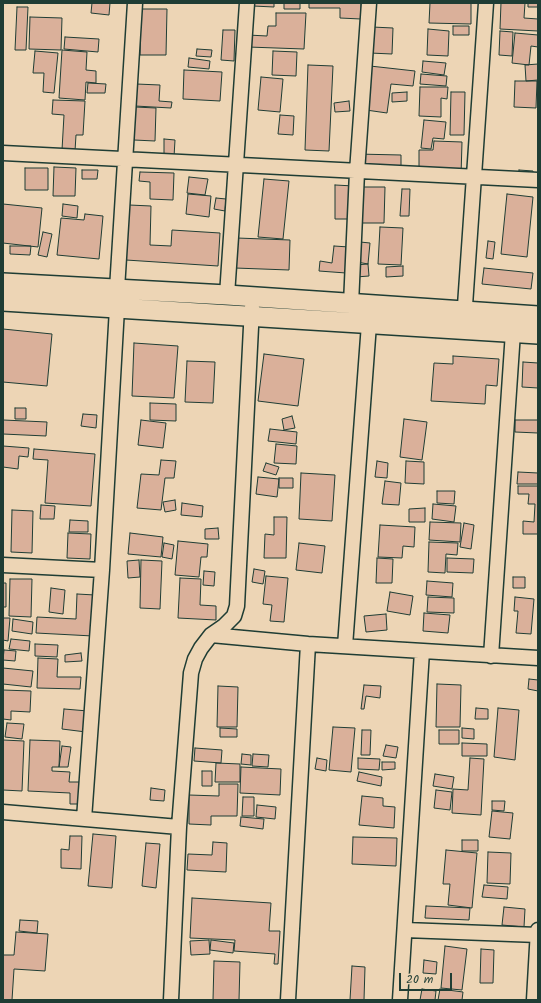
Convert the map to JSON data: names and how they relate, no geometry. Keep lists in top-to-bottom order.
{
  "scale_bar": "20 m"
}
